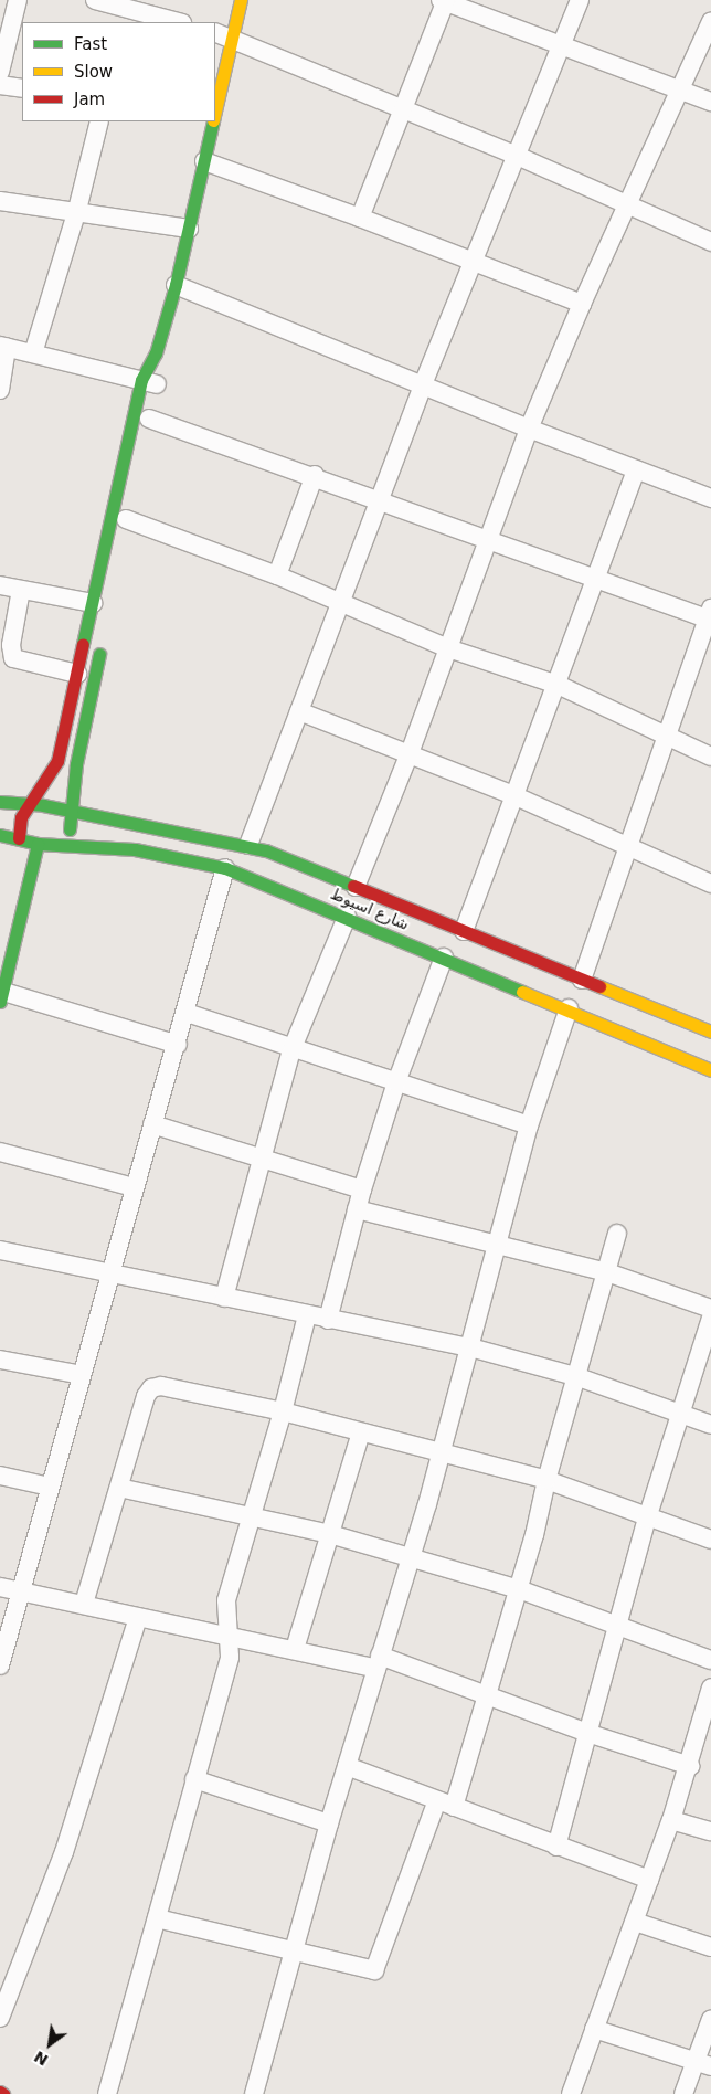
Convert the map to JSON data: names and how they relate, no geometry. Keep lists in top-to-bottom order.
{
  "streets": {
    "street": ["شارع اسيوط"]
  },
  "legend": ["Fast", "Slow", "Jam"],
  "north": "bottom left"
}
